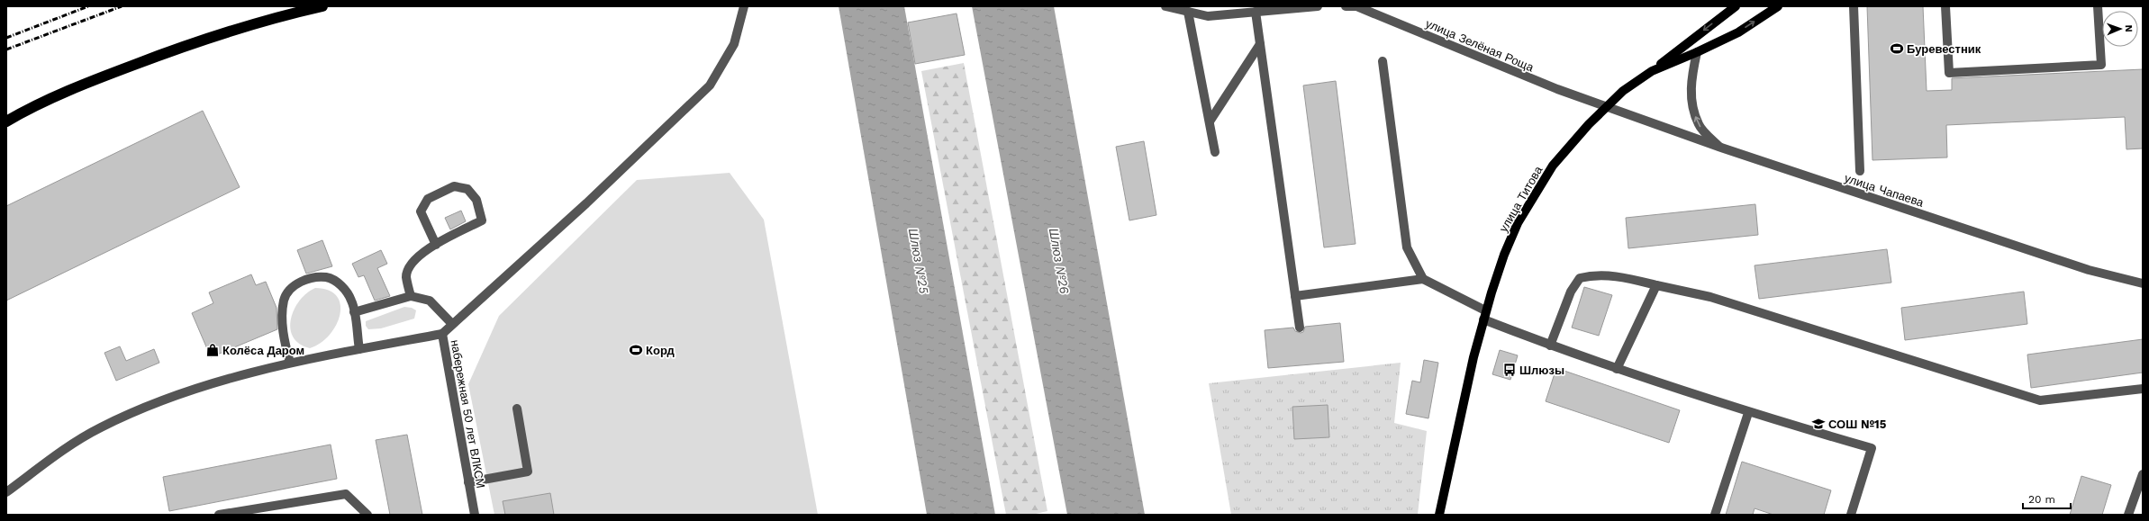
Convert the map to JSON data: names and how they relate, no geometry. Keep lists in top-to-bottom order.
{
  "streets": {
    "main road": ["улица Титова"],
    "street": ["улица Зелёная Роща", "улица Чапаева", "набережная 50 лет ВЛКСМ"]
  },
  "crossings": [
    ["улица Зелёная Роща", "улица Чапаева"],
    ["улица Зелёная Роща", "улица Титова"],
    ["улица Чапаева", "улица Титова"]
  ],
  "water": ["Шлюз №25", "Шлюз №26"],
  "places": {
    "sports": ["Буревестник", "Корд"],
    "shop": ["Колёса Даром"],
    "bus stop": ["Шлюзы"],
    "school or university": ["СОШ №15"]
  },
  "scale_bar": "20 m",
  "north": "right"
}
